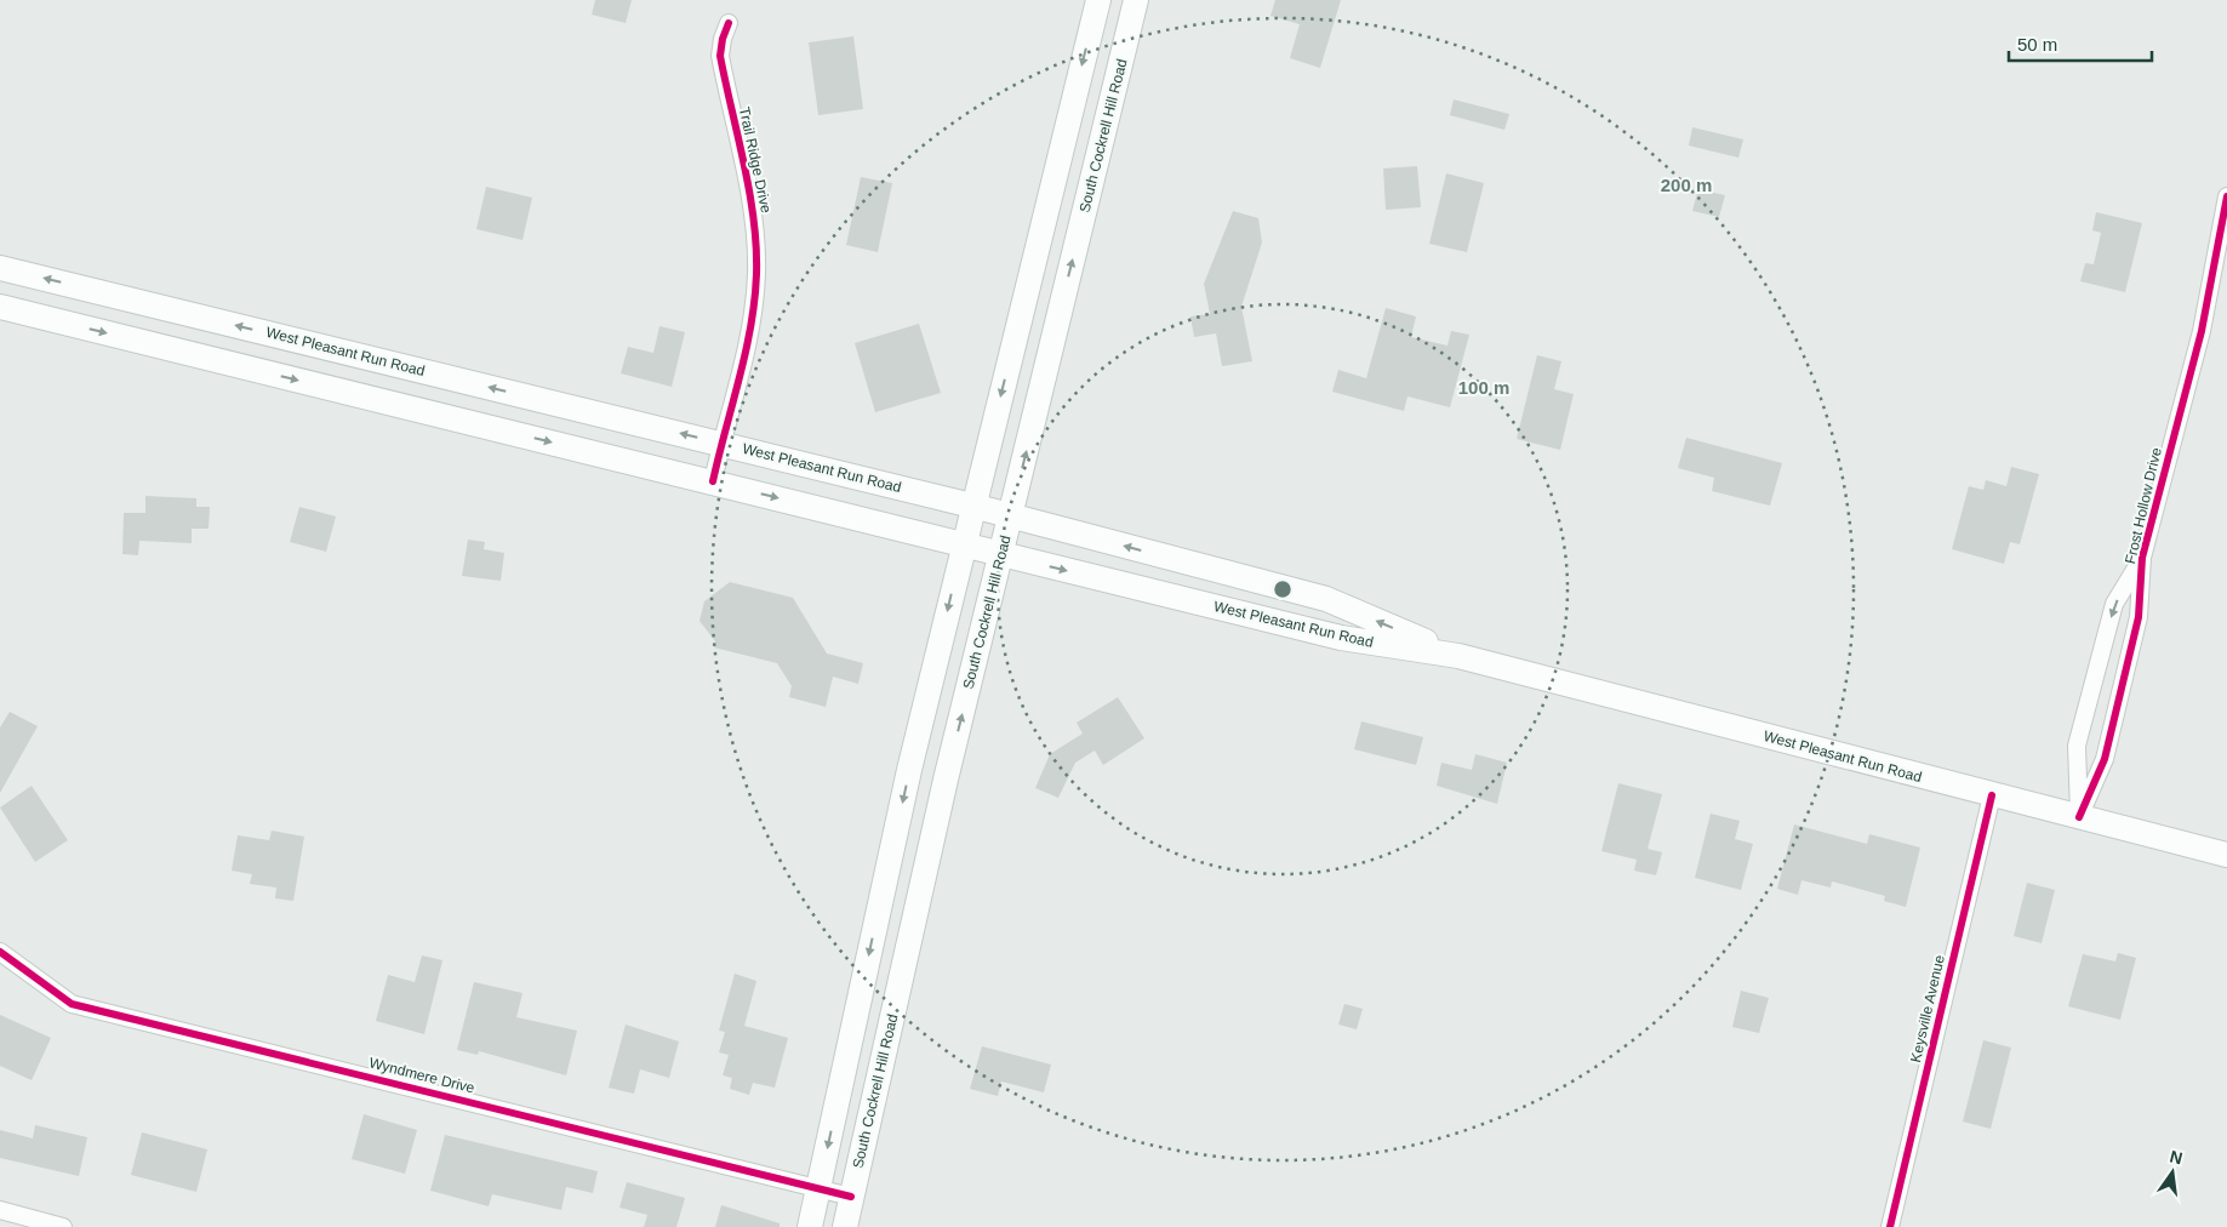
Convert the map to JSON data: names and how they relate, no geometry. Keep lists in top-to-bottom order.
{
  "streets": {
    "main road": ["South Cockrell Hill Road", "West Pleasant Run Road"],
    "street": [
      "Trail Ridge Drive",
      "Frost Hollow Drive",
      "Keysville Avenue",
      "Wyndmere Drive"
    ]
  },
  "crossings": [
    ["South Cockrell Hill Road", "West Pleasant Run Road"],
    ["South Cockrell Hill Road", "Wyndmere Drive"],
    ["Trail Ridge Drive", "West Pleasant Run Road"],
    ["West Pleasant Run Road", "Frost Hollow Drive"],
    ["West Pleasant Run Road", "Keysville Avenue"]
  ],
  "scale_bar": "50 m",
  "north": "top",
  "rings": ["200 m", "100 m"]
}
